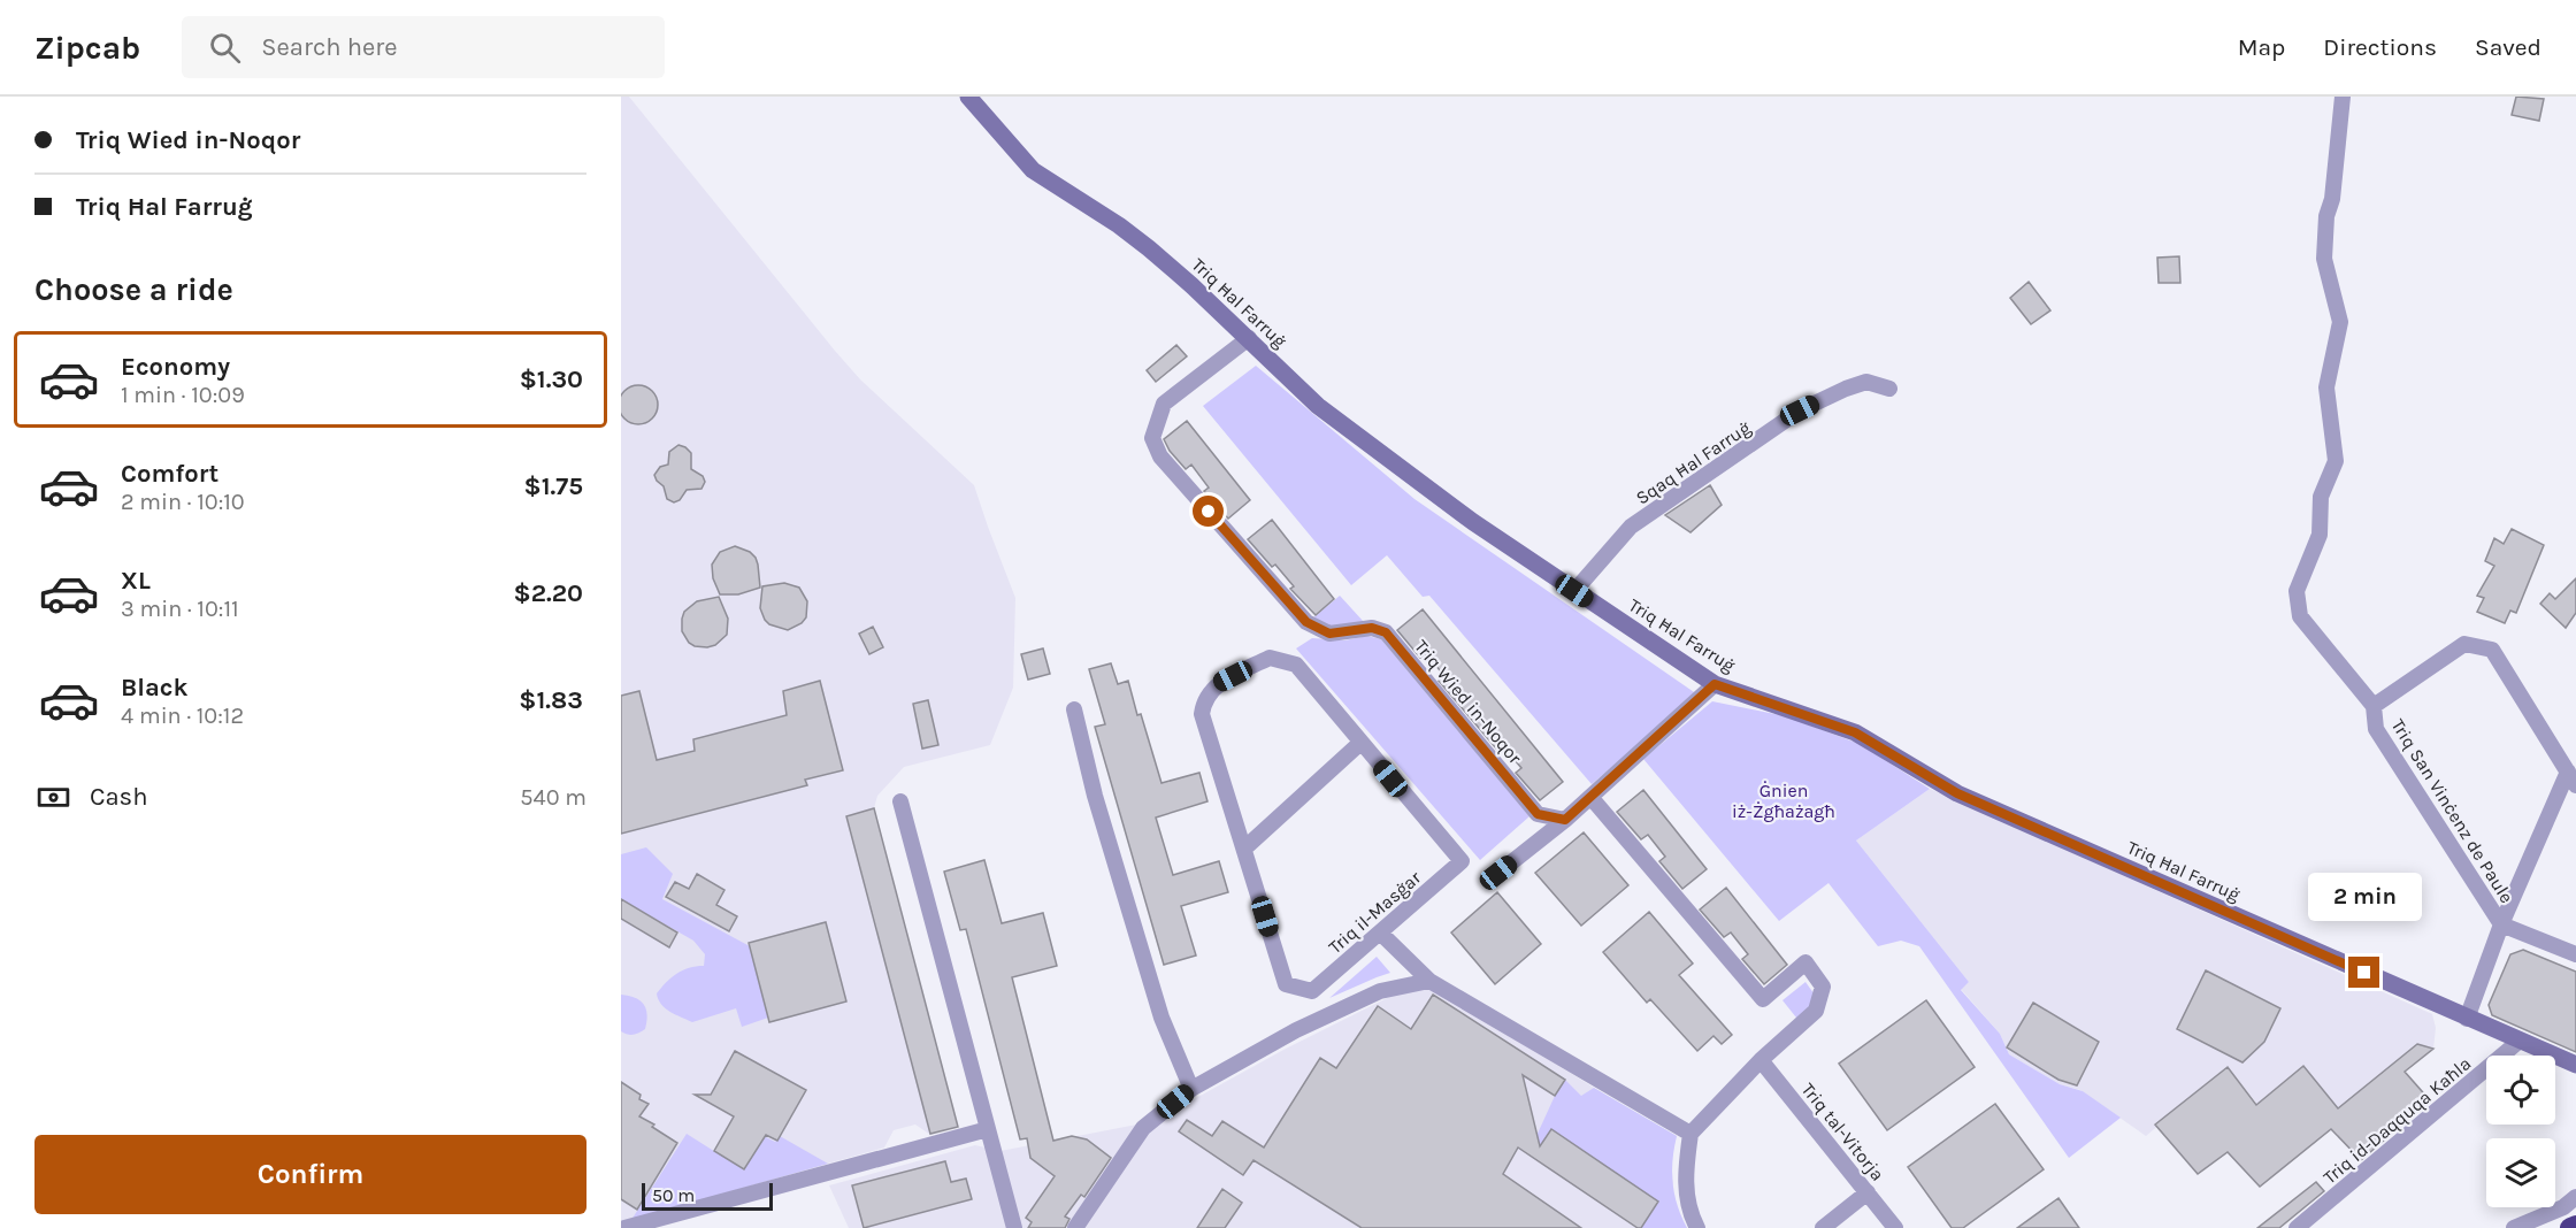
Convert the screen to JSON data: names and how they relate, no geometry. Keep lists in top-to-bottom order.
{
  "streets": {
    "main road": ["Triq Ħal Farruġ"],
    "street": [
      "Sqaq Ħal Farruġ",
      "Triq Wied in-Noqor",
      "Triq San Vinċenz de Paule",
      "Triq il-Masġar",
      "Triq id-Daqquqa Kaħla",
      "Triq tal-Vitorja"
    ]
  },
  "crossings": [
    ["Triq Ħal Farruġ", "Sqaq Ħal Farruġ"],
    ["Triq Ħal Farruġ", "Triq Wied in-Noqor"],
    ["Triq Ħal Farruġ", "Triq id-Daqquqa Kaħla"]
  ],
  "parks": ["Ġnien iż-Żgħażagħ"],
  "scale_bar": "50 m",
  "page": {
    "header": "Zipcab",
    "search": "Search here",
    "nav": ["Map", "Directions", "Saved"],
    "banner": ["Triq Wied in-Noqor", "Triq Ħal Farruġ"],
    "heading": "Choose a ride",
    "list": [
      {
        "name": "Economy",
        "note": "1 min · 10:09",
        "value": "$1.30"
      },
      {
        "name": "Comfort",
        "note": "2 min · 10:10",
        "value": "$1.75"
      },
      {
        "name": "XL",
        "note": "3 min · 10:11",
        "value": "$2.20"
      },
      {
        "name": "Black",
        "note": "4 min · 10:12",
        "value": "$1.83"
      }
    ],
    "pay": ["Cash", "540 m"],
    "bubble": "2 min",
    "buttons": "Confirm",
    "scale": "50 m"
  }
}
